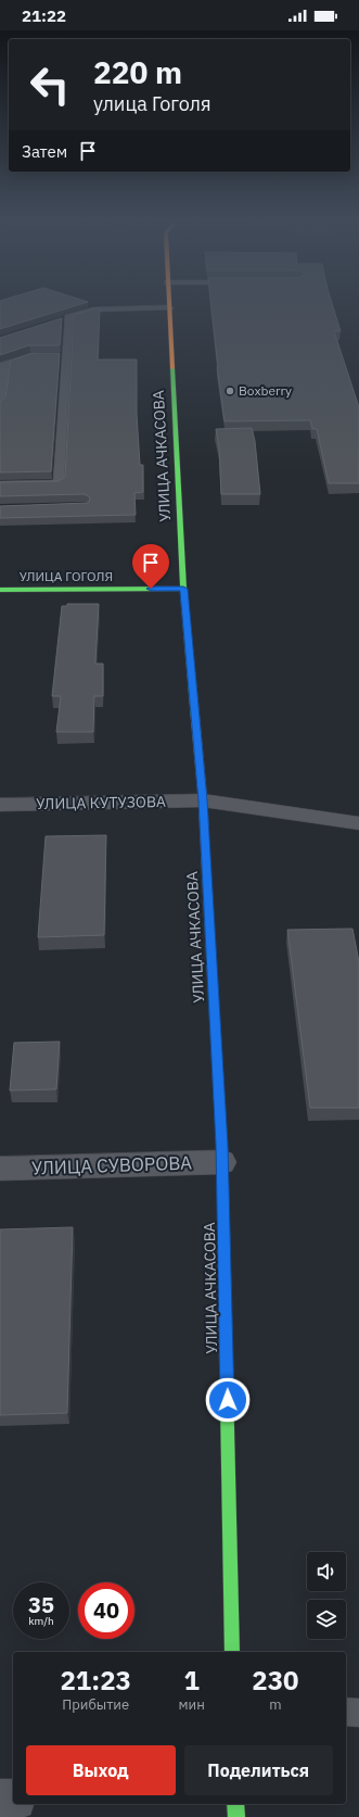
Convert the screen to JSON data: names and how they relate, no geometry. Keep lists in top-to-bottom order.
{
  "streets": {
    "main road": ["УЛИЦА АЧКАСОВА", "УЛИЦА ГОГОЛЯ"],
    "street": ["УЛИЦА КУТУЗОВА", "УЛИЦА СУВОРОВА"]
  },
  "crossings": [
    ["УЛИЦА АЧКАСОВА", "УЛИЦА ГОГОЛЯ"],
    ["УЛИЦА АЧКАСОВА", "УЛИЦА КУТУЗОВА"],
    ["УЛИЦА АЧКАСОВА", "УЛИЦА СУВОРОВА"]
  ],
  "places": ["Boxberry"],
  "page": {
    "status": "21:22",
    "turn": ["220 m", "улица Гоголя"],
    "then": "Затем",
    "speed": "35 km/h",
    "limit": "40",
    "eta": [
      "21:23",
      "Прибытие",
      "1",
      "мин",
      "230",
      "m"
    ],
    "buttons": ["Выход", "Поделиться"]
  }
}
